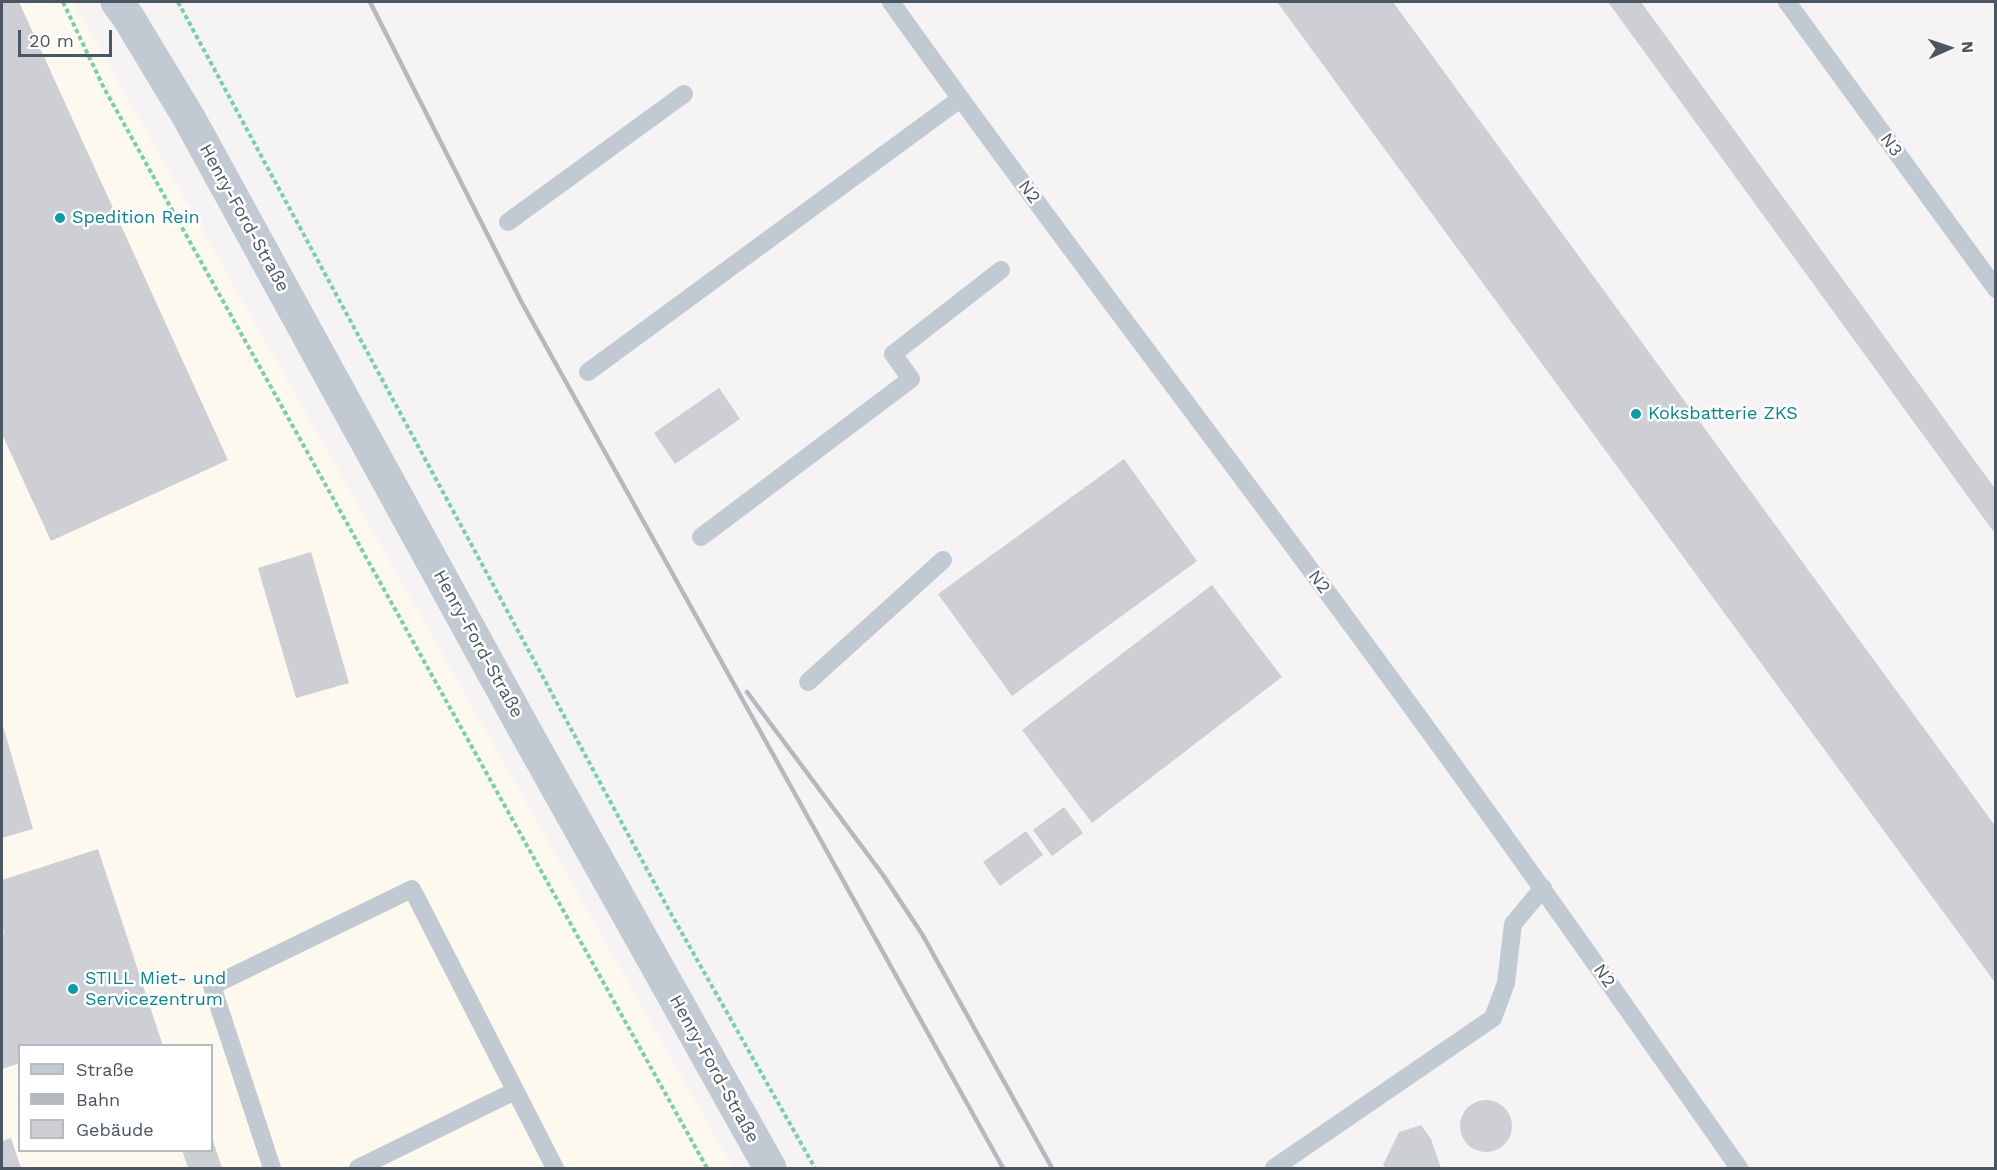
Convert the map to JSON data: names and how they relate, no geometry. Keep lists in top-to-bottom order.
{
  "streets": {
    "street": ["Henry-Ford-Straße"],
    "lane": ["N3", "N2"]
  },
  "places": ["Spedition Rein", "Koksbatterie ZKS", "STILL Miet- und Servicezentrum"],
  "legend": ["Straße", "Bahn", "Gebäude"],
  "scale_bar": "20 m",
  "north": "right"
}
